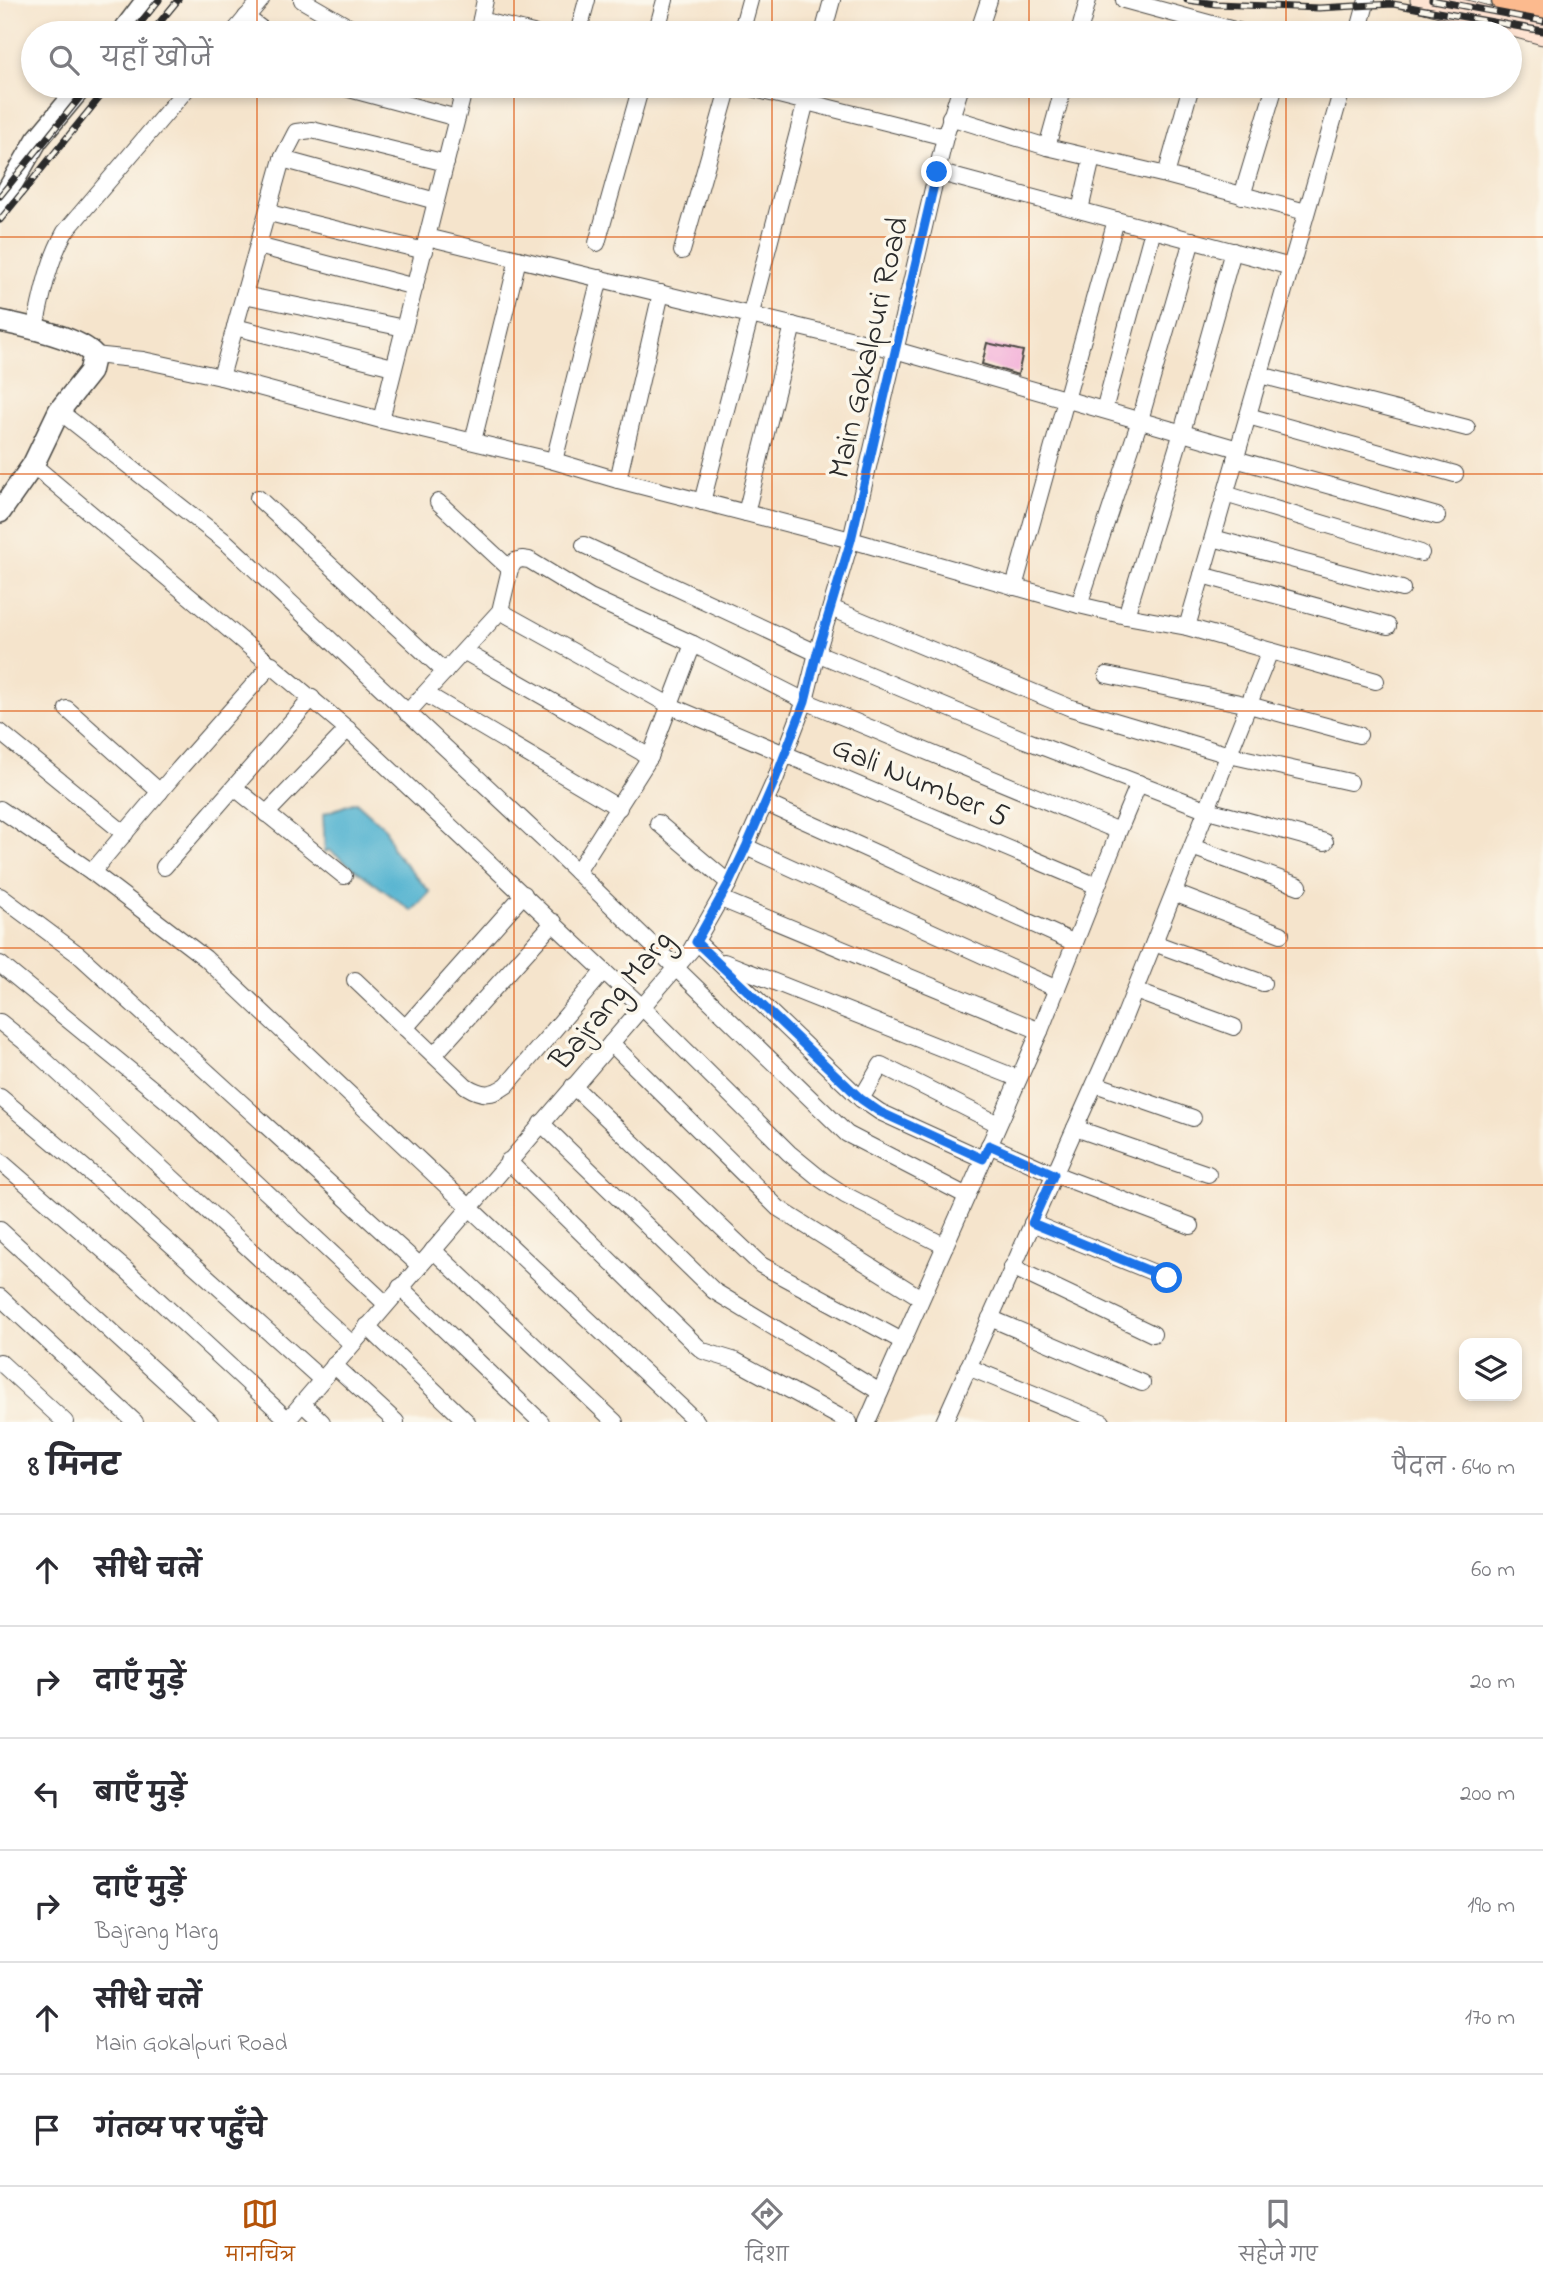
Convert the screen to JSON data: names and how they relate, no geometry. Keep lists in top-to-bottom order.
{
  "streets": {
    "street": ["Main Gokalpuri Road", "Gali Number 5", "Bajrang Marg"]
  },
  "crossings": [
    ["Main Gokalpuri Road", "Bajrang Marg"],
    ["Gali Number 5", "Bajrang Marg"]
  ],
  "page": {
    "search": "यहाँ खोजें",
    "heading": ["8 मिनट", "पैदल · 640 m"],
    "list": [
      ["सीधे चलें", "60 m"],
      ["दाएँ मुड़ें", "20 m"],
      ["बाएँ मुड़ें", "200 m"],
      ["दाएँ मुड़ें", "Bajrang Marg", "190 m"],
      ["सीधे चलें", "Main Gokalpuri Road", "170 m"],
      "गंतव्य पर पहुँचे"
    ],
    "nav": ["मानचित्र", "दिशा", "सहेजे गए"]
  }
}
